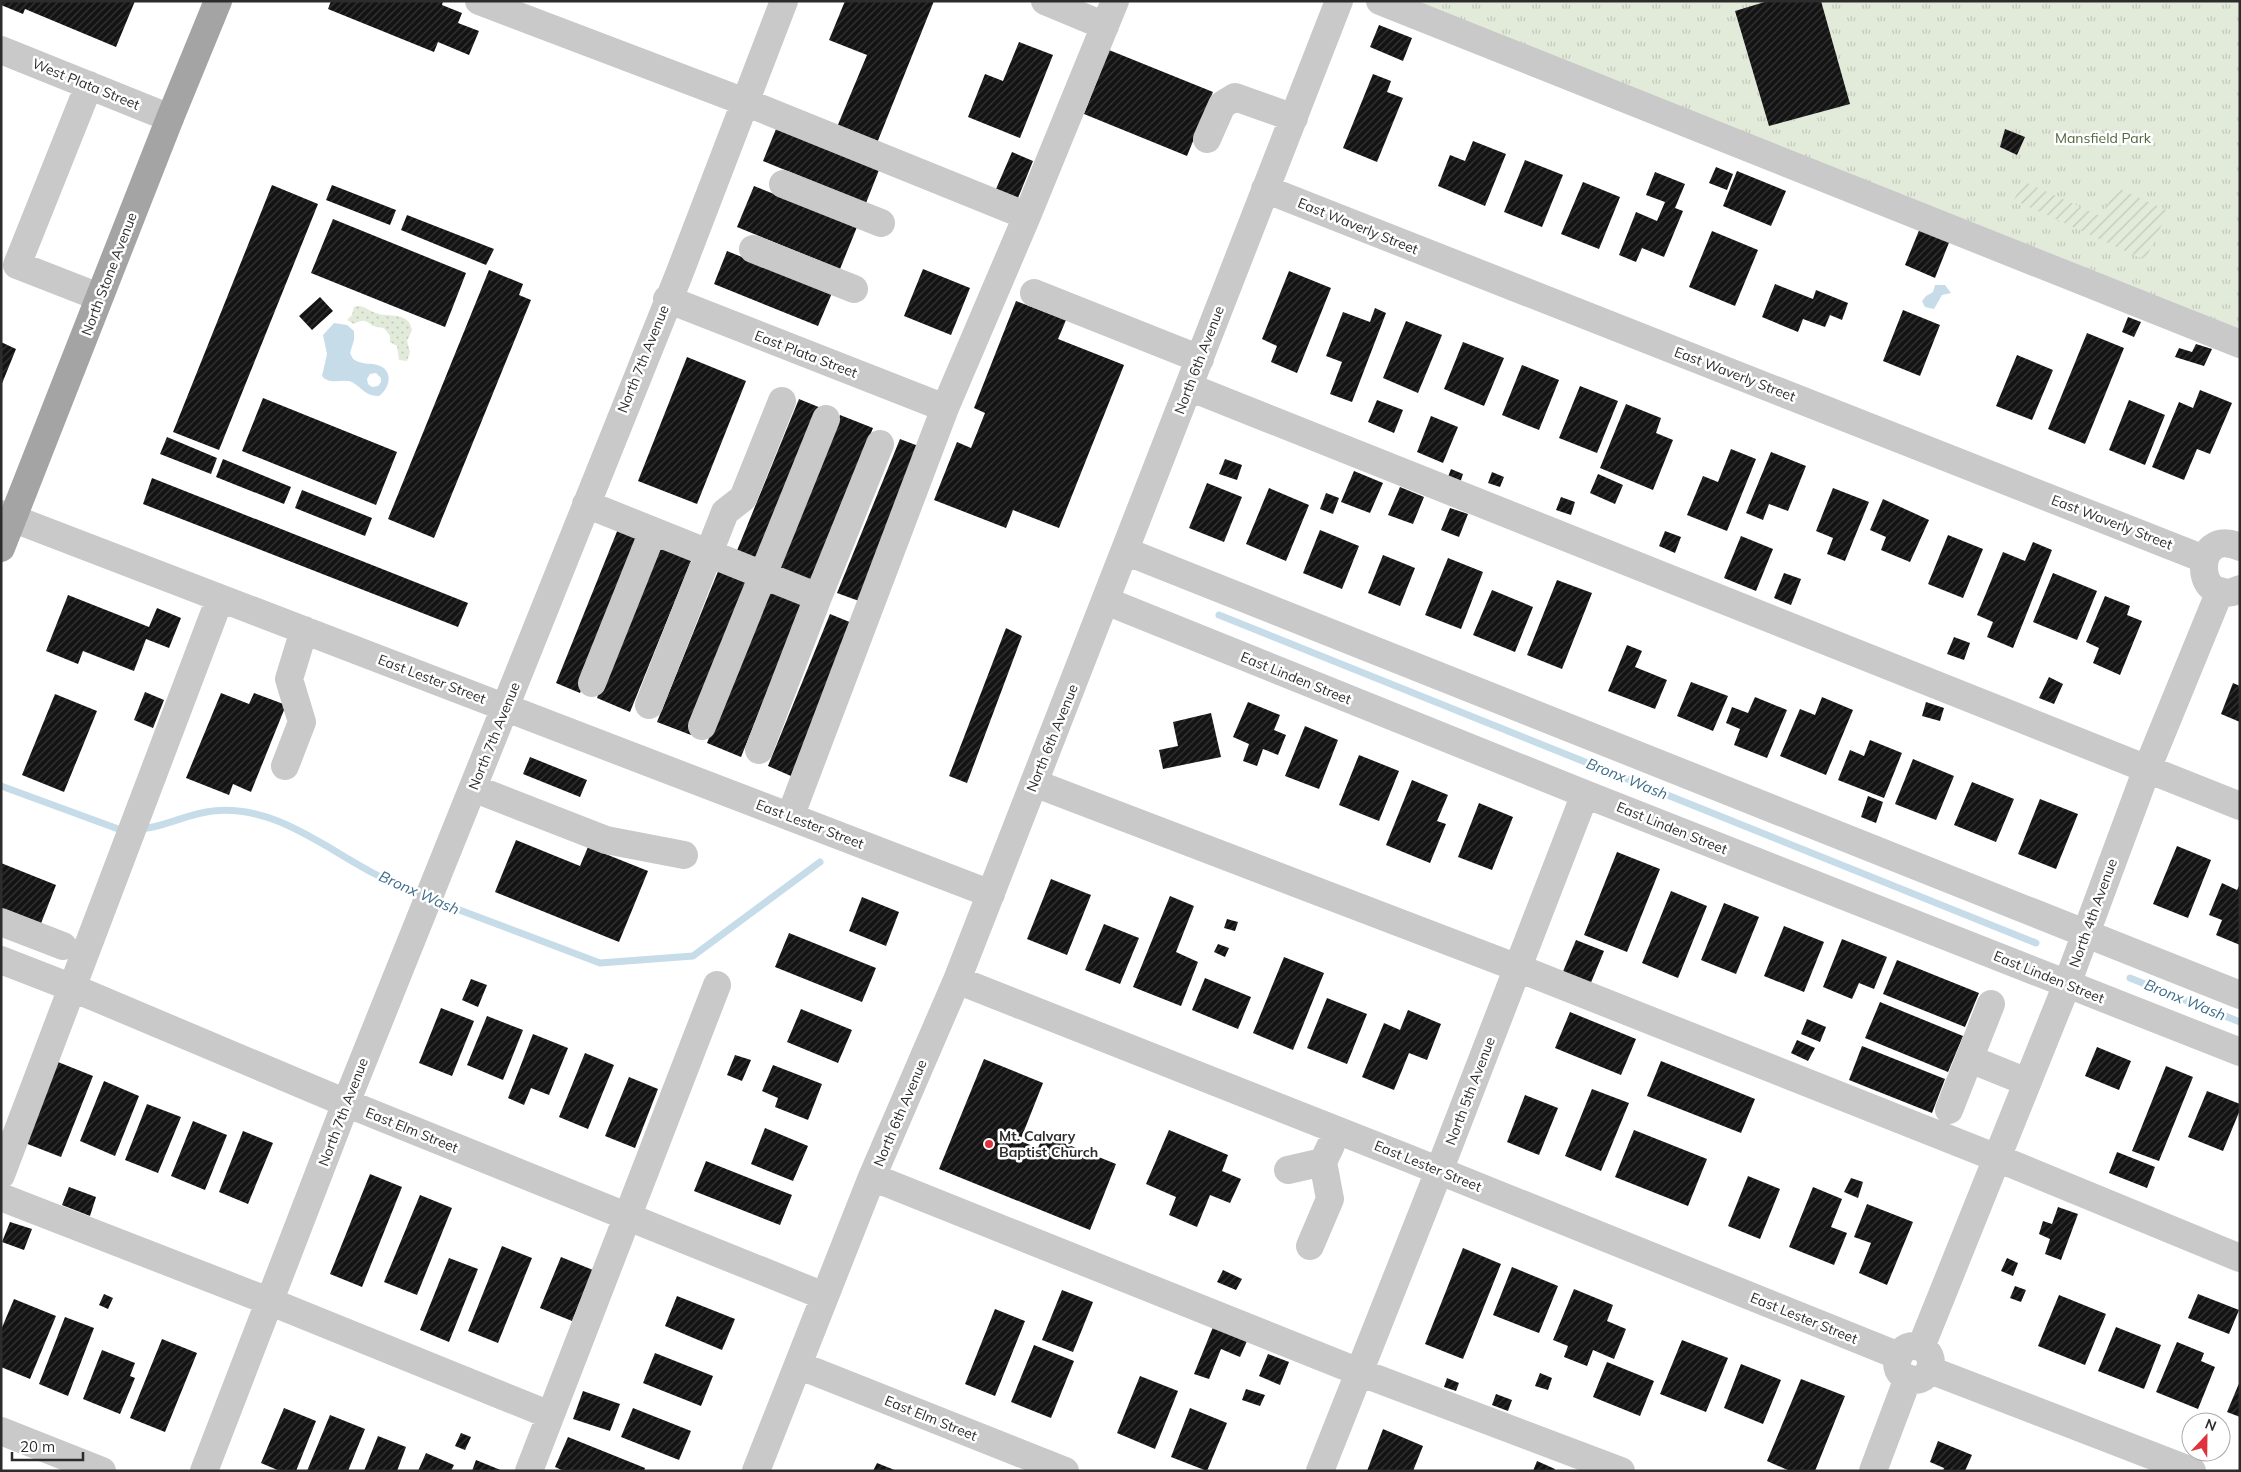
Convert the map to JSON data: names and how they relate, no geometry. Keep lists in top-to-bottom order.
{
  "streets": {
    "main road": ["North Stone Avenue"],
    "street": [
      "West Plata Street",
      "East Waverly Street",
      "East Plata Street",
      "North 7th Avenue",
      "North 6th Avenue",
      "East Linden Street",
      "East Lester Street",
      "North 4th Avenue",
      "North 5th Avenue",
      "East Elm Street"
    ]
  },
  "crossings": [
    ["West Plata Street", "North Stone Avenue"],
    ["East Waverly Street", "North 6th Avenue"],
    ["North Stone Avenue", "East Lester Street"],
    ["East Plata Street", "North 7th Avenue"],
    ["North 7th Avenue", "East Lester Street"],
    ["North 7th Avenue", "East Elm Street"],
    ["North 6th Avenue", "East Linden Street"],
    ["North 6th Avenue", "East Lester Street"],
    ["North 6th Avenue", "East Elm Street"],
    ["East Linden Street", "North 4th Avenue"],
    ["East Linden Street", "North 5th Avenue"],
    ["East Lester Street", "North 4th Avenue"],
    ["East Lester Street", "North 5th Avenue"]
  ],
  "water": ["Bronx Wash"],
  "parks": ["Mansfield Park"],
  "places": ["Mt. Calvary Baptist Church"],
  "scale_bar": "20 m",
  "north": "top"
}
